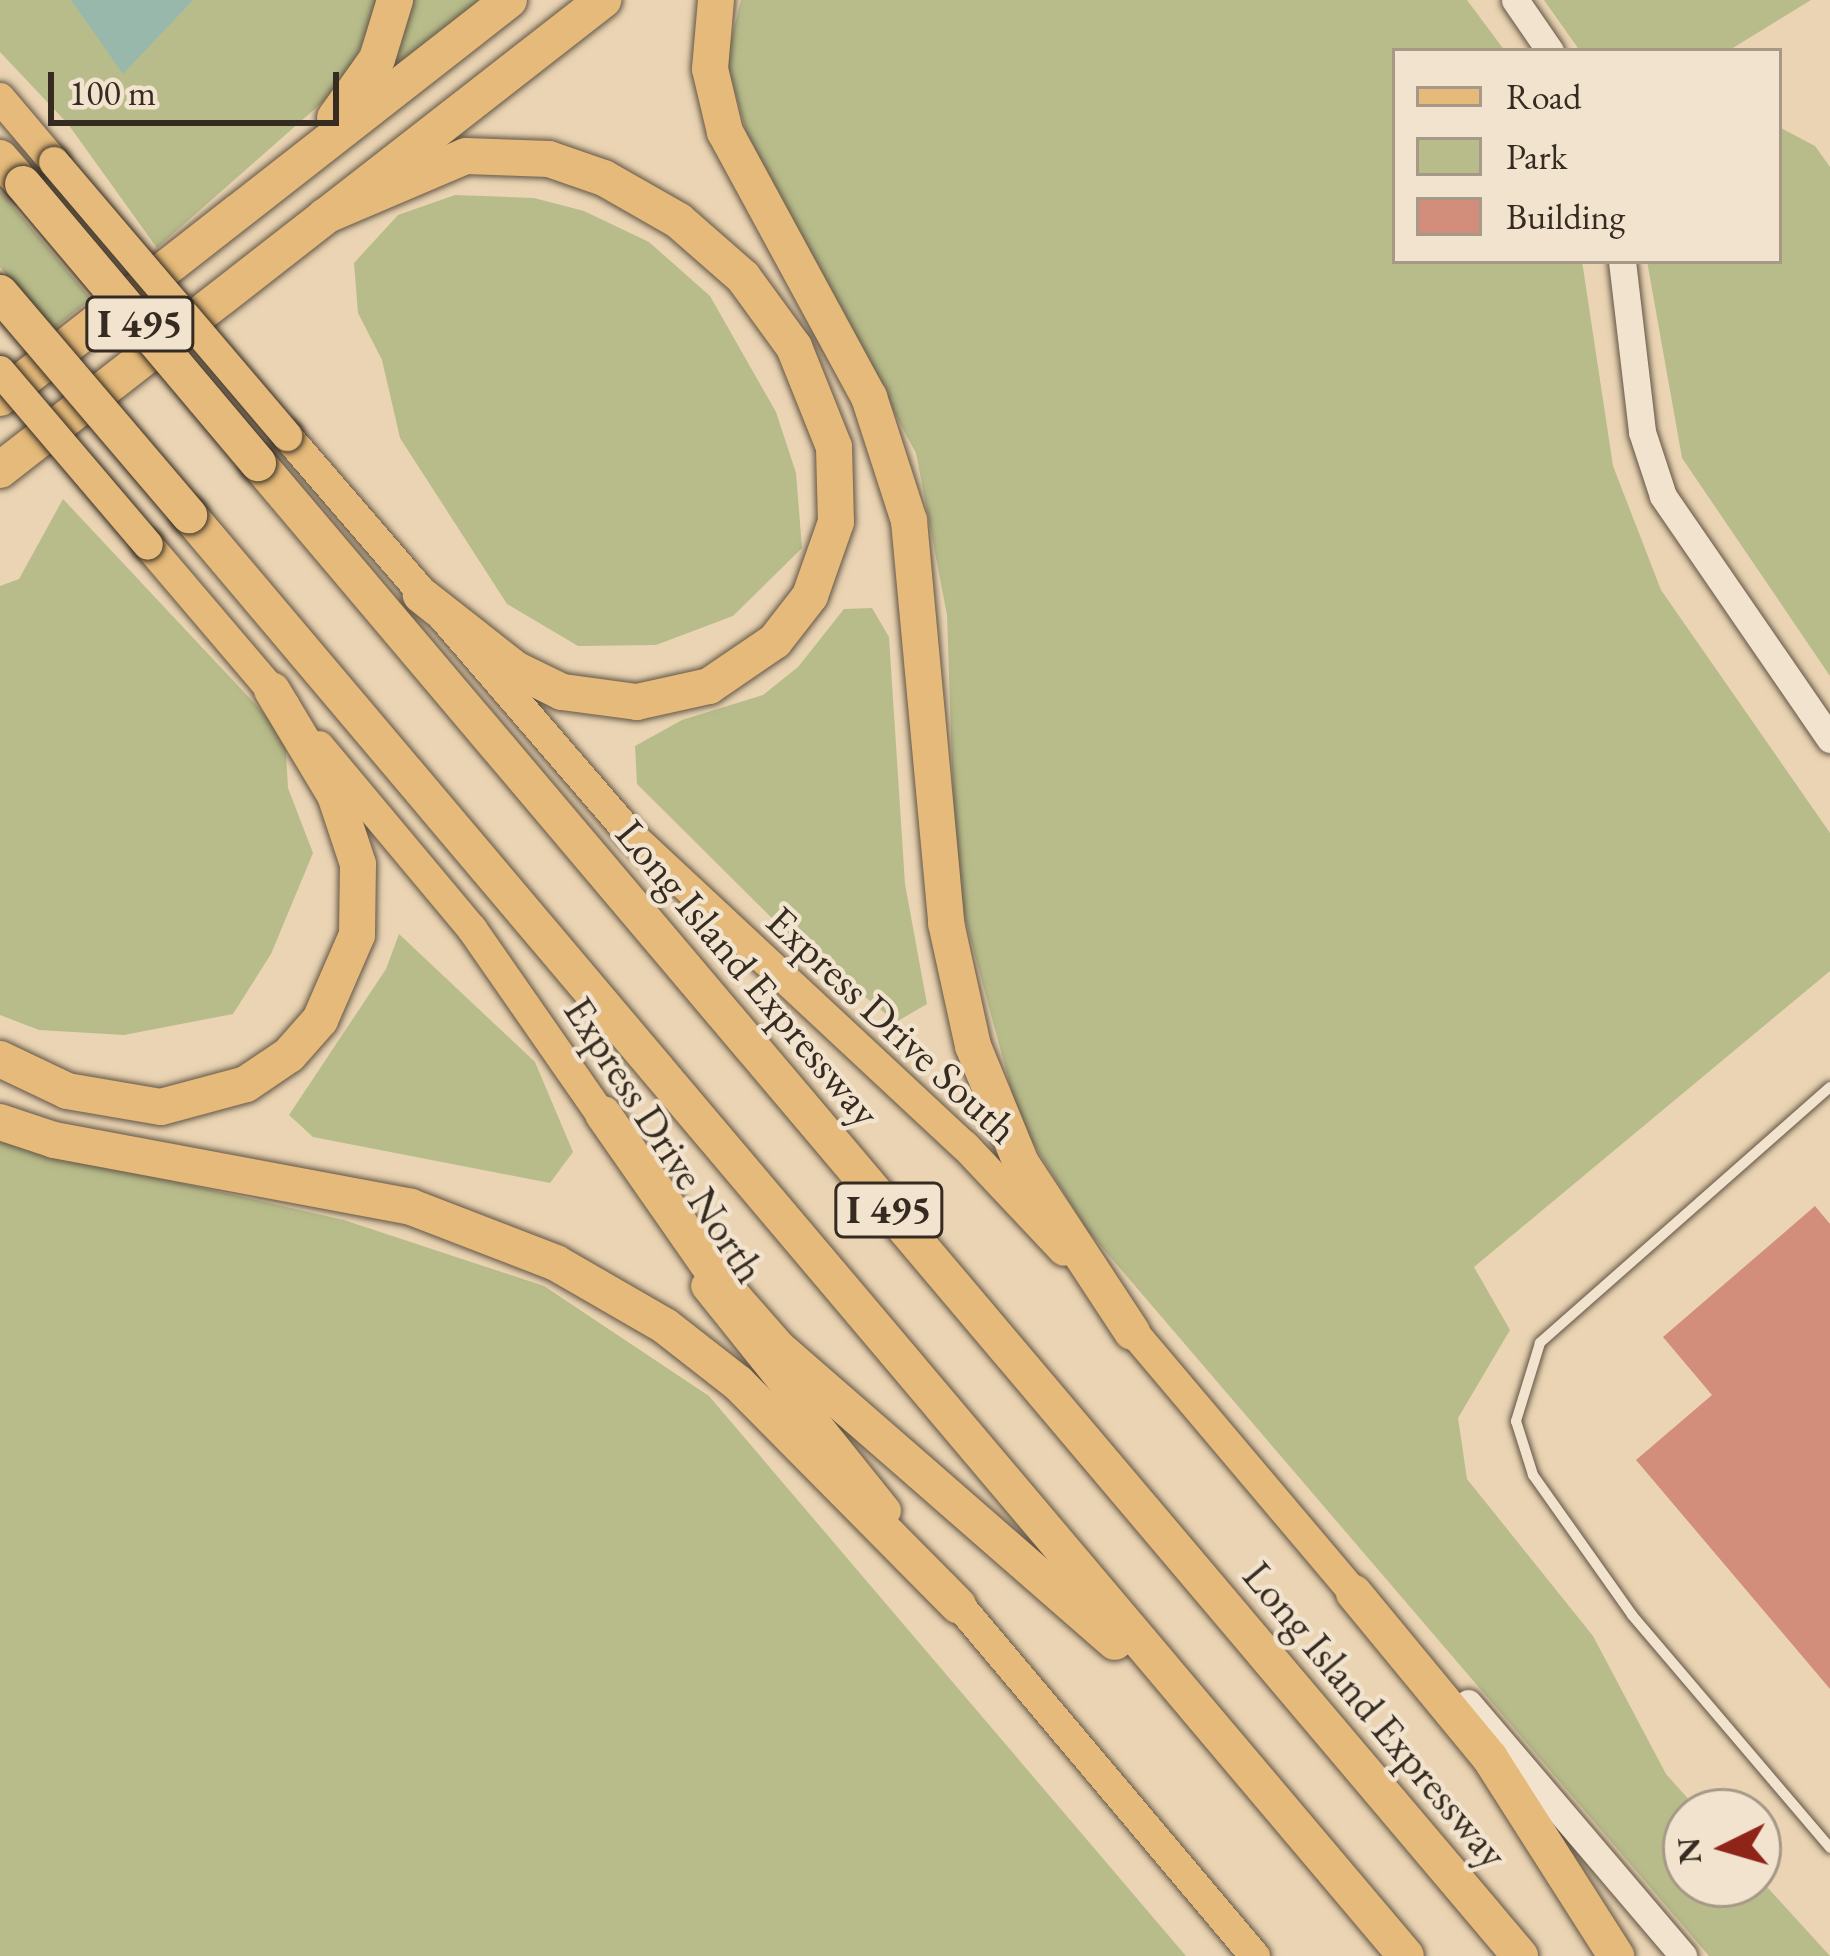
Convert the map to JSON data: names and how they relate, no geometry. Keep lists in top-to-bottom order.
{
  "streets": {
    "highway": ["I 495", "Long Island Expressway"],
    "main road": ["Express Drive South", "Express Drive North"]
  },
  "legend": ["Road", "Park", "Building"],
  "scale_bar": "100 m",
  "north": "left"
}
